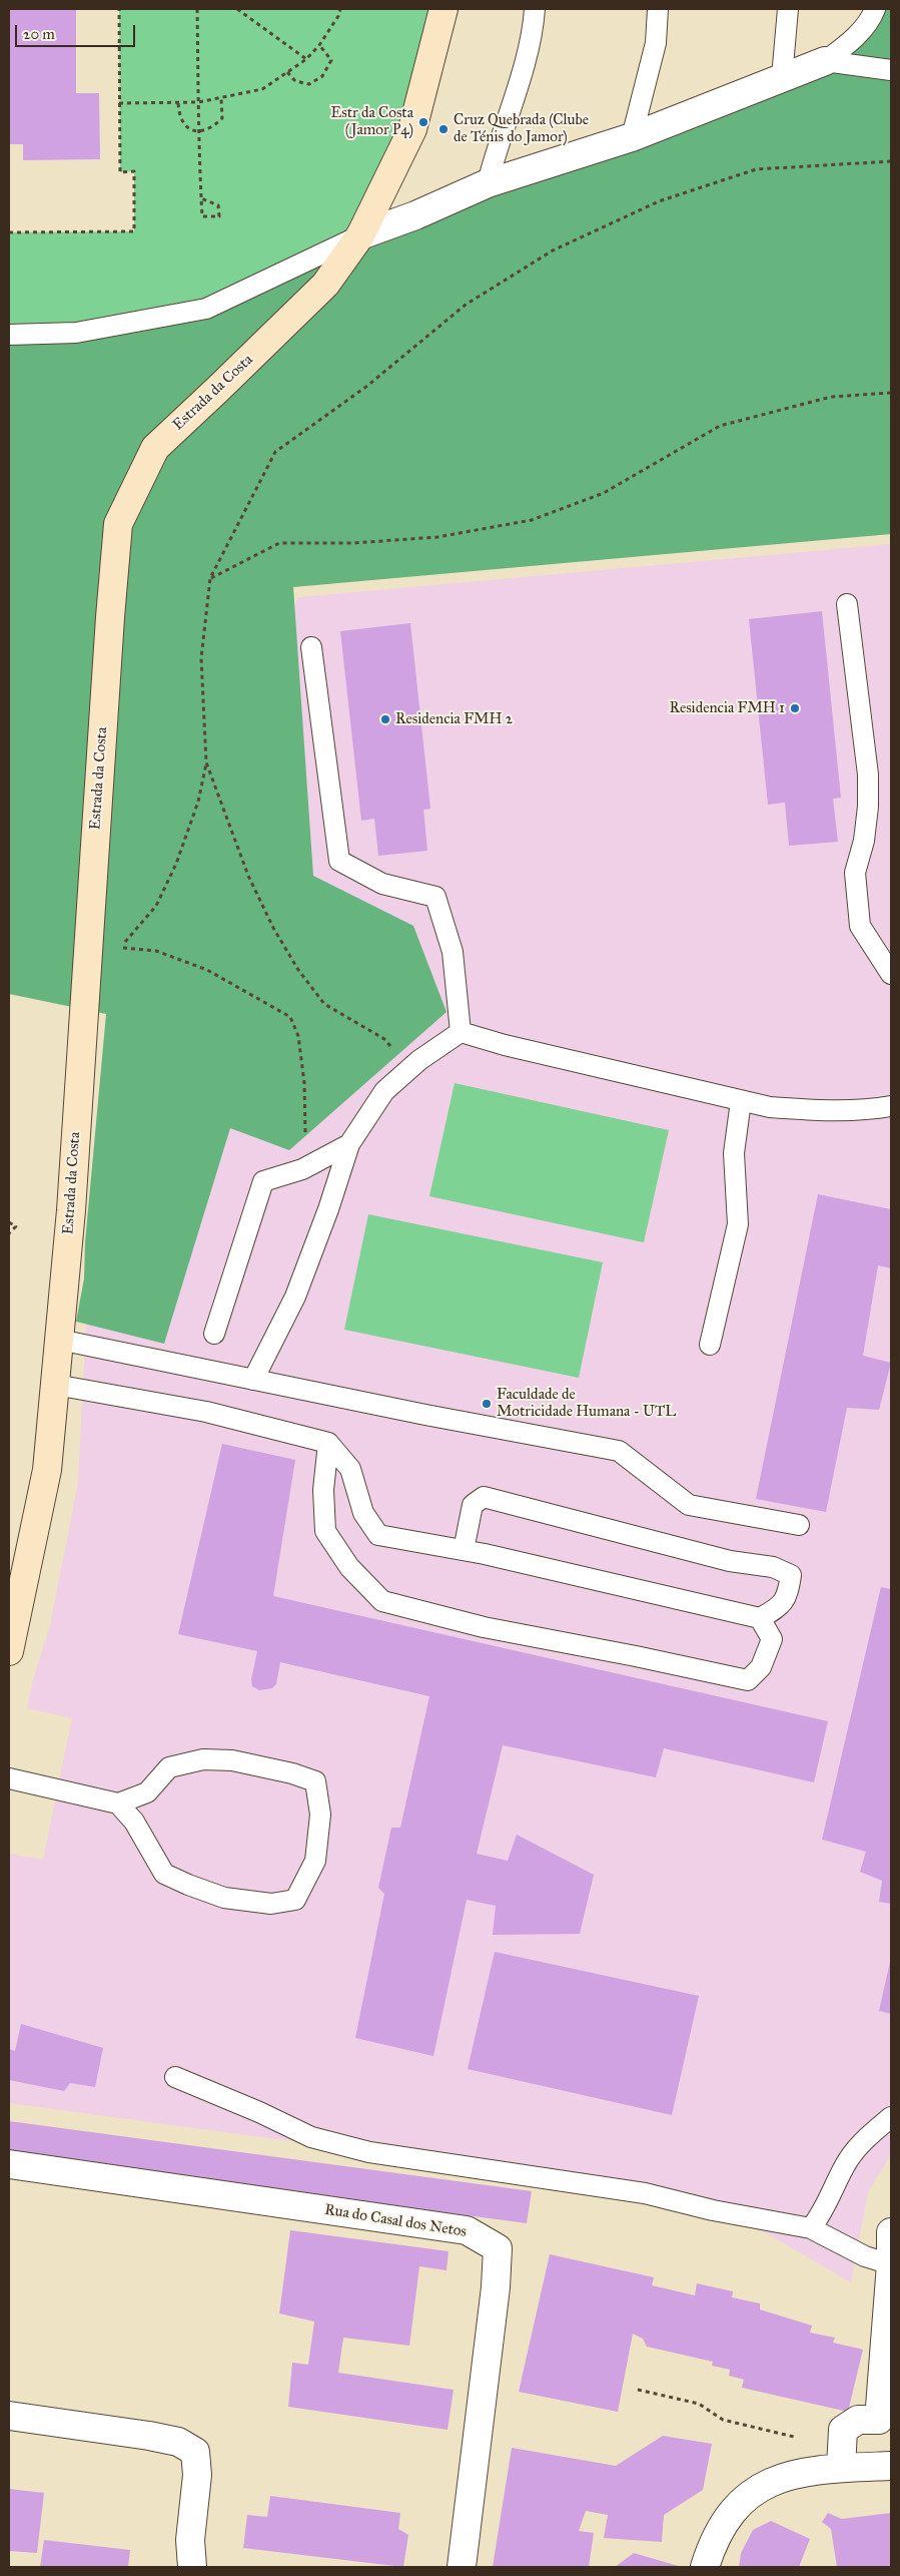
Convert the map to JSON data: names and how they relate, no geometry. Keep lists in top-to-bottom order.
{
  "streets": {
    "street": ["Estrada da Costa", "Rua do Casal dos Netos"]
  },
  "places": [
    "Estr da Costa (Jamor P4)",
    "Cruz Quebrada (Clube de Ténis do Jamor)",
    "Residencia FMH 1",
    "Residencia FMH 2",
    "Faculdade de Motricidade Humana - UTL"
  ],
  "scale_bar": "20 m"
}
